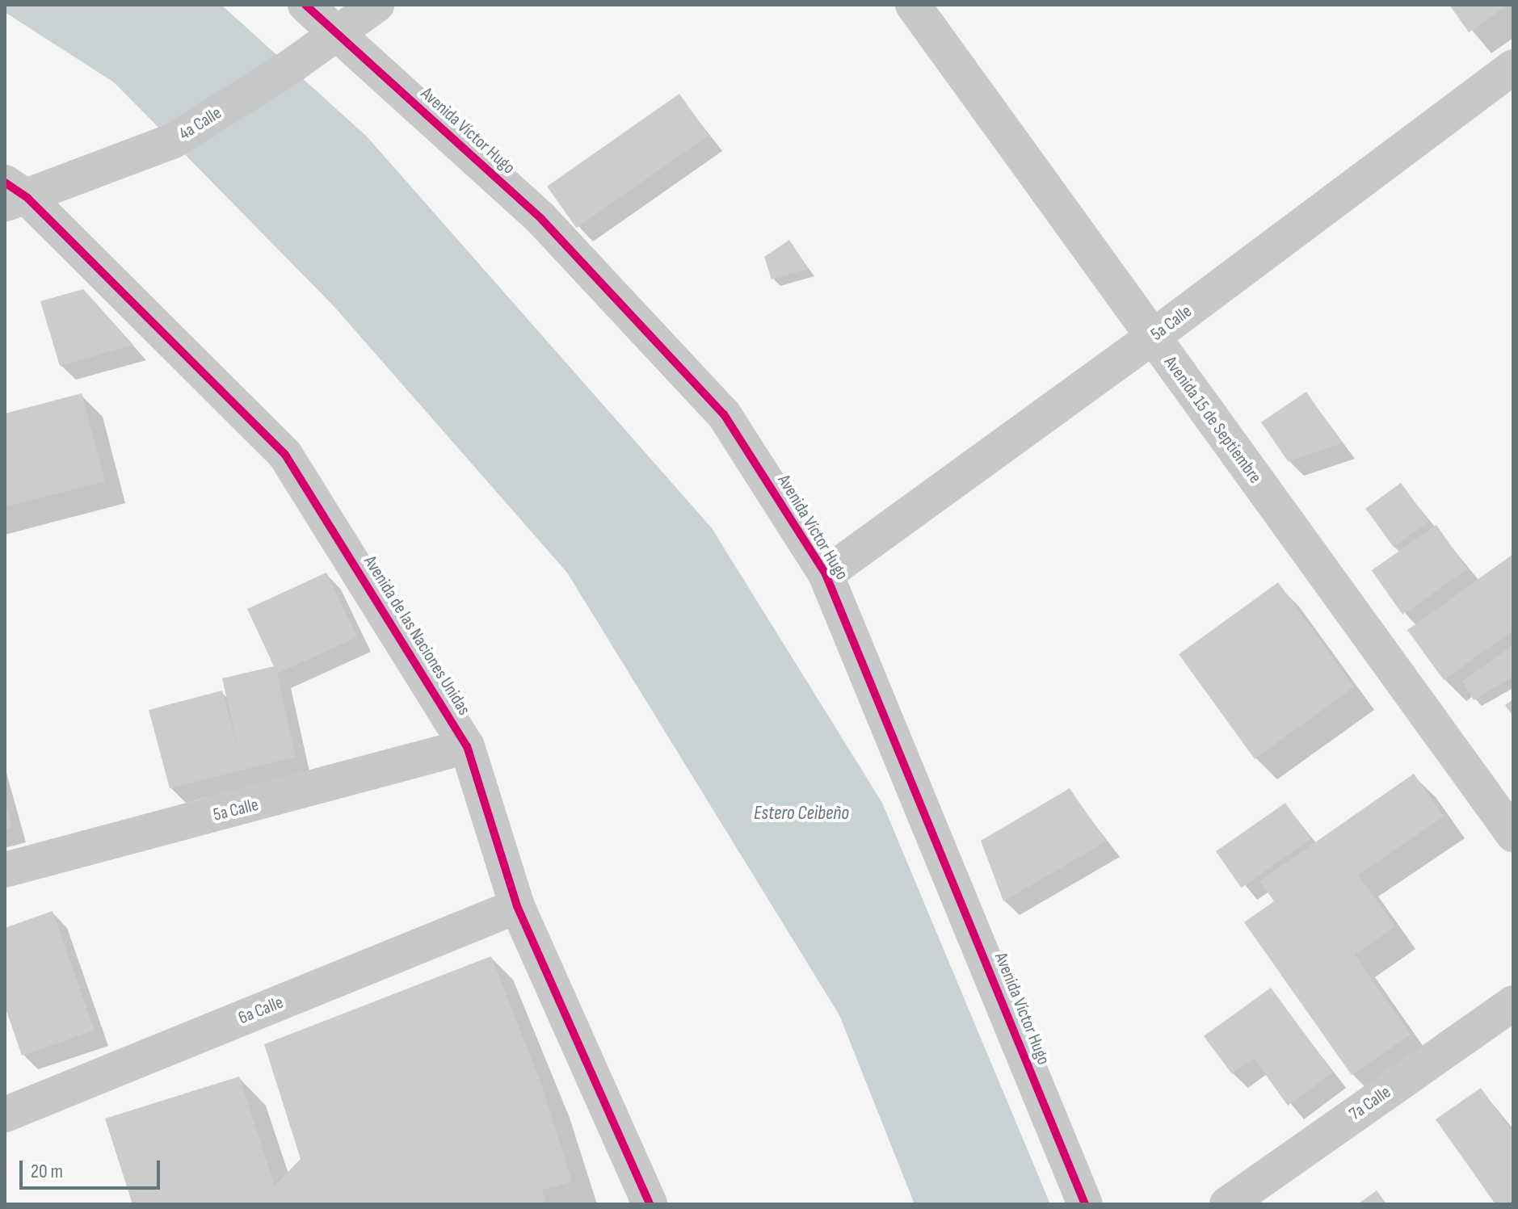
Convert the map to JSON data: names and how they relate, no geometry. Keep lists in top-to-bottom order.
{
  "streets": {
    "street": [
      "4a Calle",
      "Avenida Víctor Hugo",
      "5a Calle",
      "Avenida 15 de Septiembre",
      "Avenida de las Naciones Unidas",
      "6a Calle",
      "7a Calle"
    ]
  },
  "crossings": [
    ["4a Calle", "Avenida Víctor Hugo"],
    ["4a Calle", "Avenida de las Naciones Unidas"],
    ["Avenida Víctor Hugo", "5a Calle"],
    ["5a Calle", "Avenida 15 de Septiembre"],
    ["5a Calle", "Avenida de las Naciones Unidas"],
    ["Avenida de las Naciones Unidas", "6a Calle"]
  ],
  "water": ["Estero Ceibeño"],
  "scale_bar": "20 m"
}
